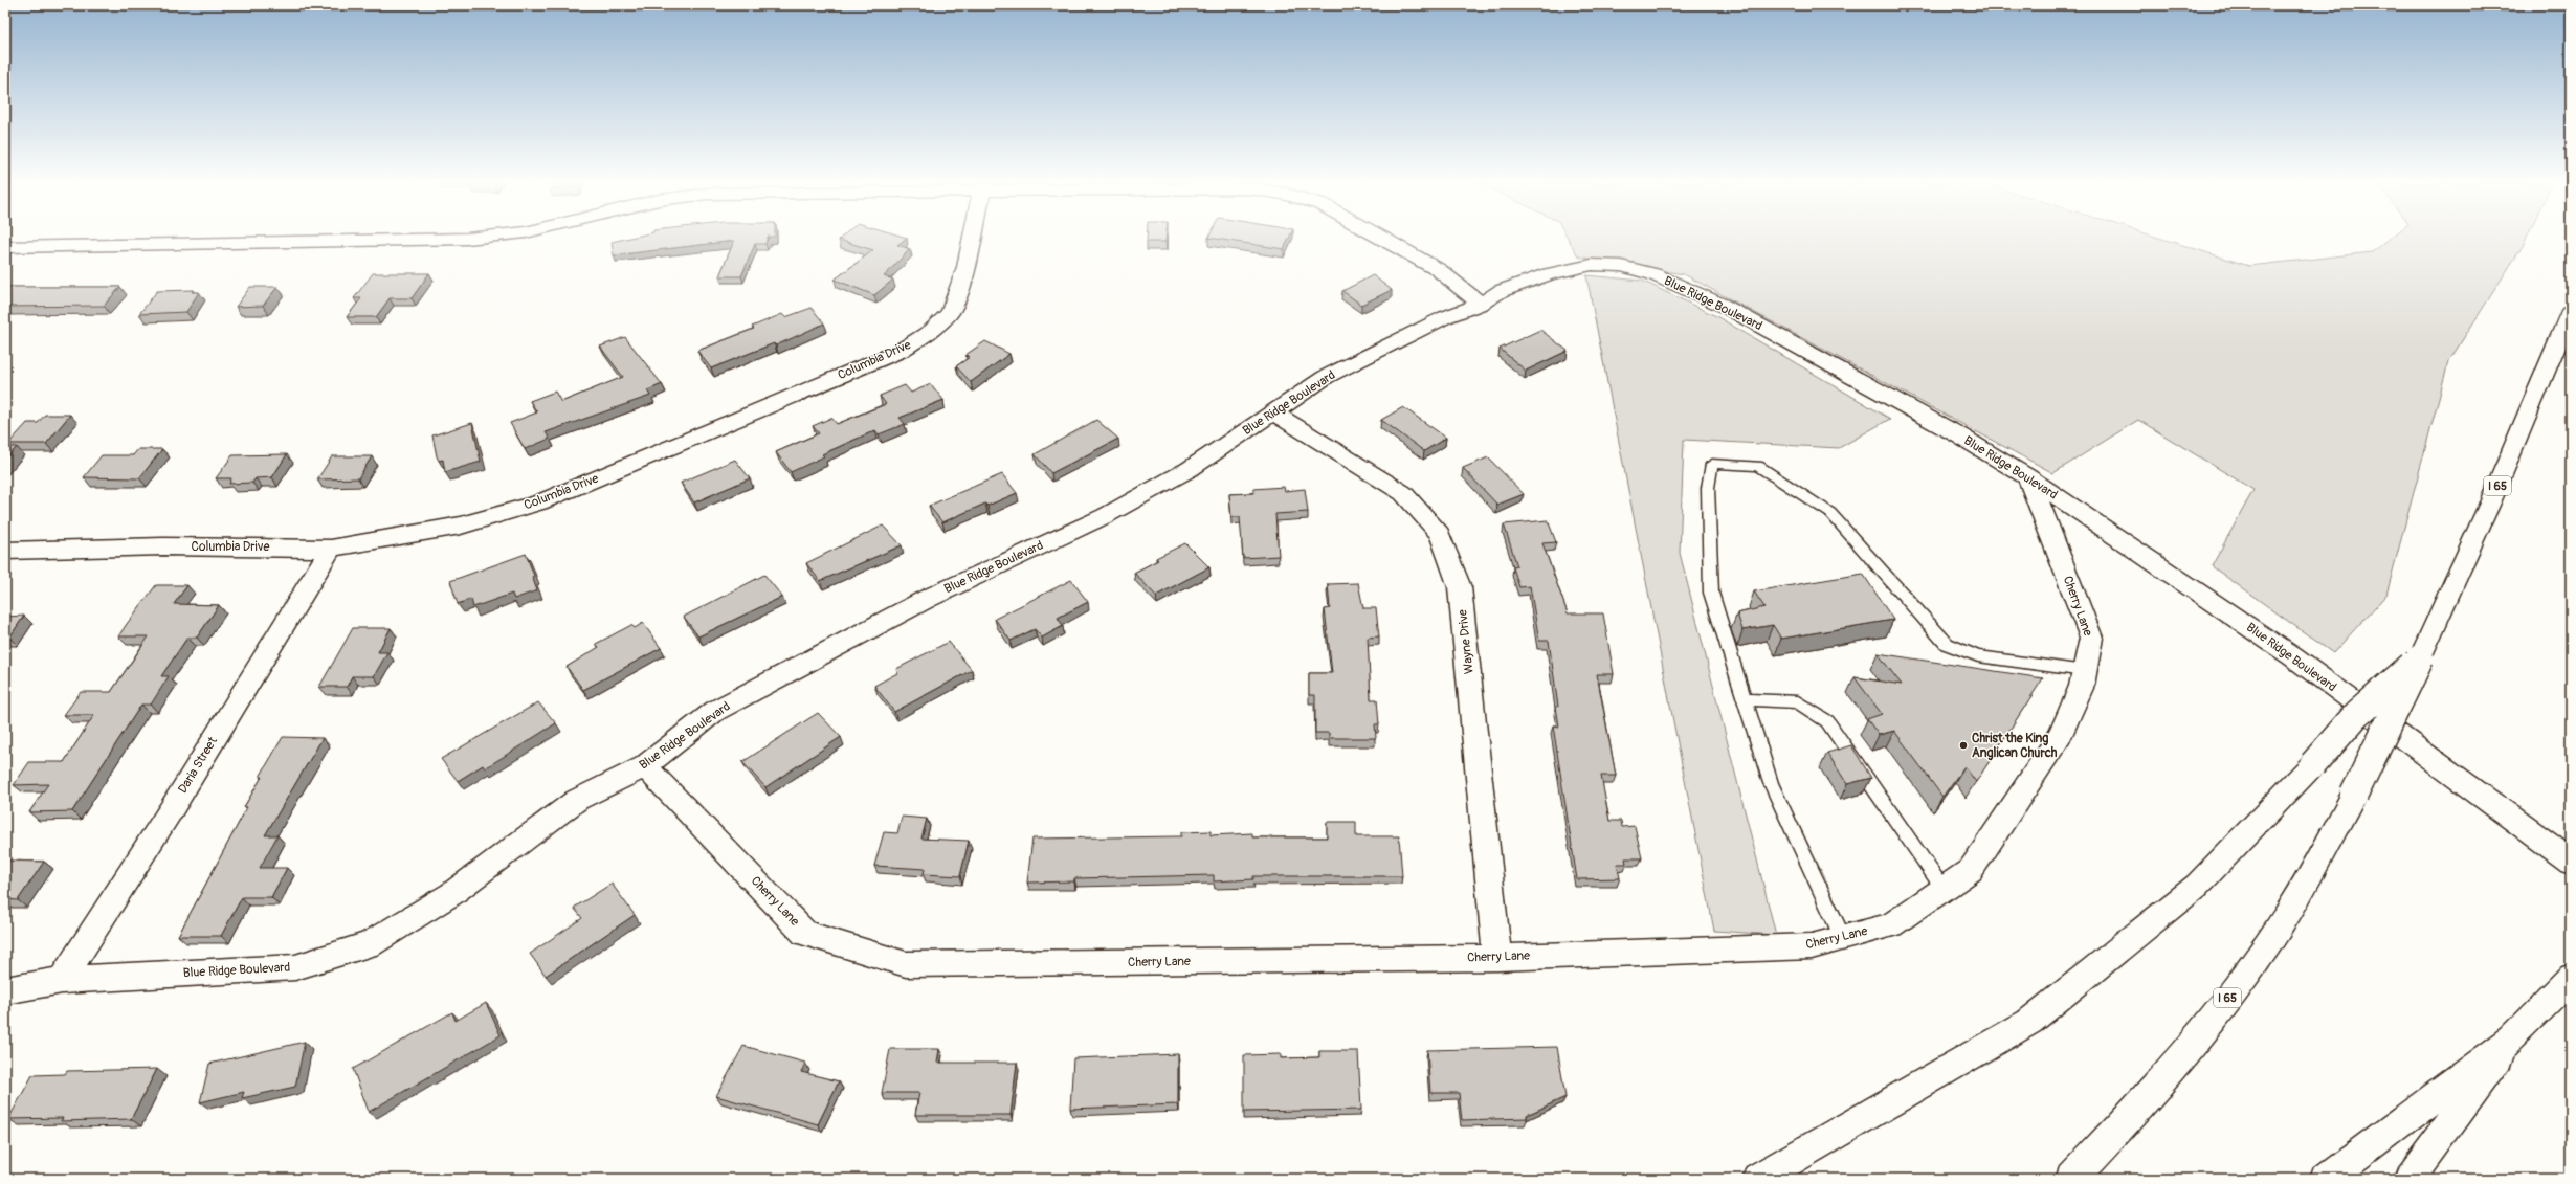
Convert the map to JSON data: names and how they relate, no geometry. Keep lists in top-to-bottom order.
{
  "streets": {
    "main road": [
      "Blue Ridge Boulevard",
      "Columbia Drive",
      "I 65",
      "Cherry Lane",
      "Wayne Drive",
      "Daria Street"
    ]
  },
  "crossings": [
    ["Blue Ridge Boulevard", "Cherry Lane"],
    ["Blue Ridge Boulevard", "Wayne Drive"],
    ["Blue Ridge Boulevard", "Daria Street"],
    ["Columbia Drive", "Daria Street"],
    ["Cherry Lane", "Wayne Drive"]
  ],
  "places": ["Christ the King Anglican Church"]
}
